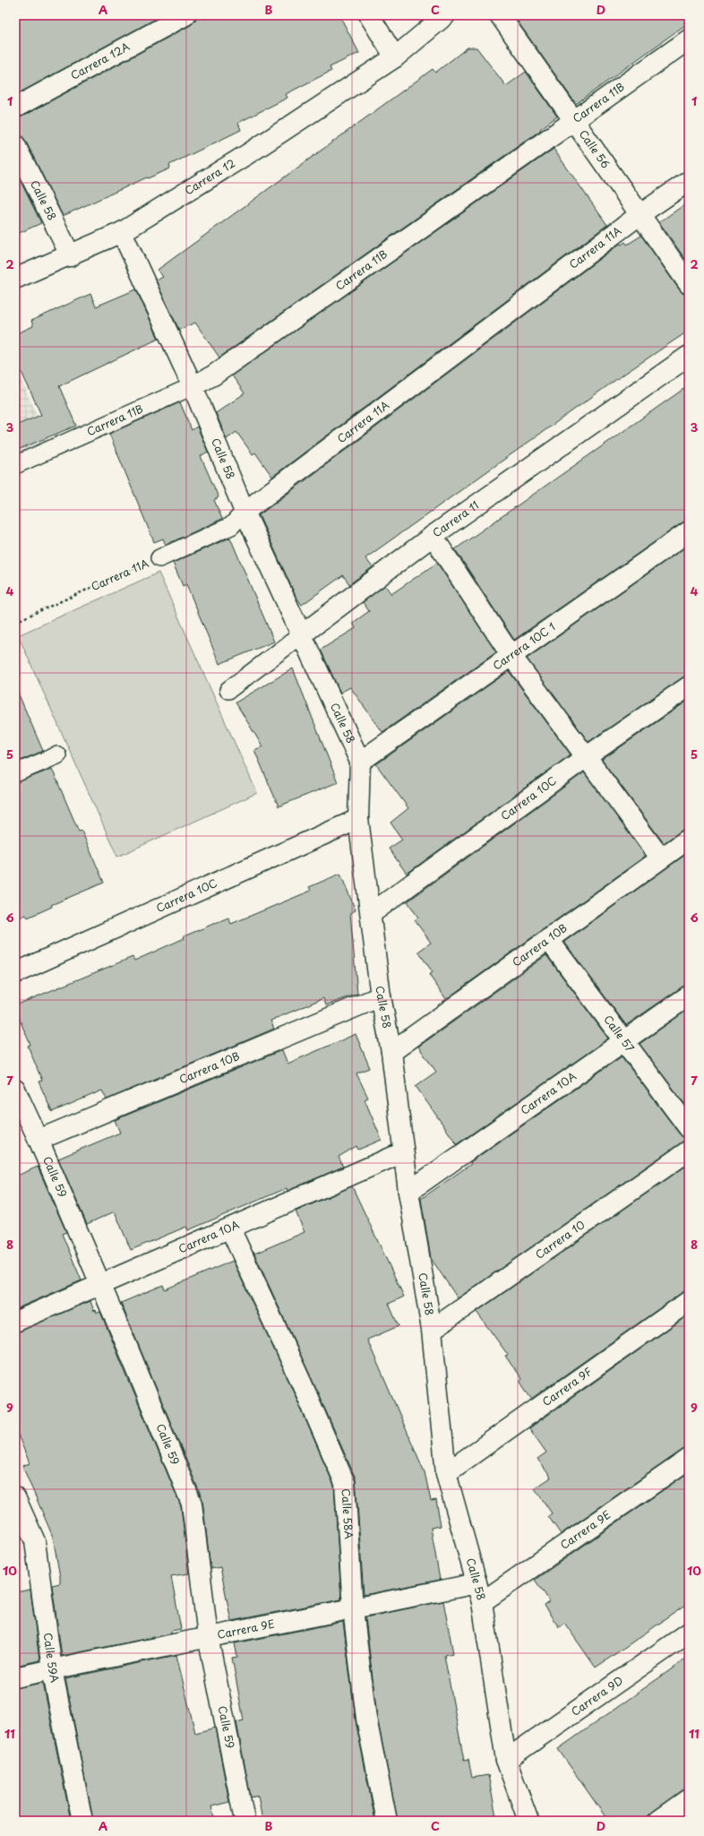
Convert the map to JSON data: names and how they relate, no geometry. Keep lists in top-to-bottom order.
{
  "streets": {
    "street": [
      "Carrera 12A",
      "Carrera 11B",
      "Calle 56",
      "Carrera 12",
      "Calle 58",
      "Carrera 11A",
      "Carrera 11",
      "Carrera 10C 1",
      "Carrera 10C",
      "Carrera 10B",
      "Calle 57",
      "Carrera 10A",
      "Calle 59",
      "Carrera 10",
      "Carrera 9F",
      "Calle 58A",
      "Carrera 9E",
      "Calle 59A",
      "Carrera 9D"
    ]
  },
  "crossings": [
    ["Carrera 11B", "Calle 56"],
    ["Carrera 11B", "Calle 58"],
    ["Calle 56", "Carrera 11A"],
    ["Carrera 12", "Calle 58"],
    ["Calle 58", "Carrera 11A"],
    ["Calle 58", "Carrera 11"],
    ["Calle 58", "Carrera 10C 1"],
    ["Calle 58", "Carrera 10C"],
    ["Calle 58", "Carrera 10B"],
    ["Calle 58", "Carrera 10A"],
    ["Calle 58", "Carrera 10"],
    ["Calle 58", "Carrera 9F"],
    ["Calle 58", "Carrera 9E"],
    ["Calle 58", "Carrera 9D"],
    ["Carrera 10B", "Calle 57"],
    ["Carrera 10B", "Calle 59"],
    ["Calle 57", "Carrera 10A"],
    ["Carrera 10A", "Calle 59"],
    ["Carrera 10A", "Calle 58A"],
    ["Calle 59", "Carrera 9E"],
    ["Calle 58A", "Carrera 9E"],
    ["Carrera 9E", "Calle 59A"]
  ],
  "grid": {
    "columns": [
      "A",
      "B",
      "C",
      "D"
    ],
    "rows": [
      "1",
      "2",
      "3",
      "4",
      "5",
      "6",
      "7",
      "8",
      "9",
      "10",
      "11"
    ]
  }
}
